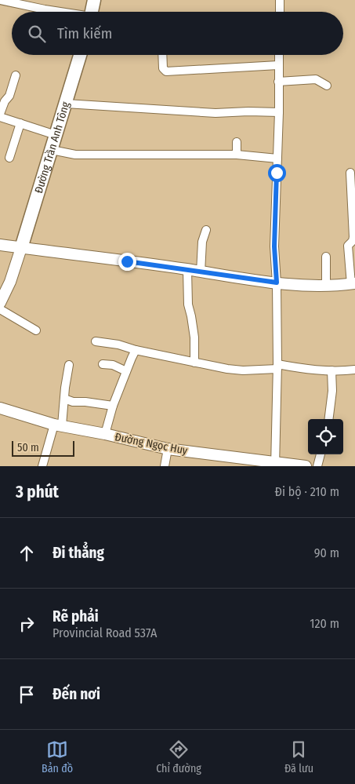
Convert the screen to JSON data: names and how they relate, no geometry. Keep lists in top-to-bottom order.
{
  "streets": {
    "main road": ["Đường Trần Anh Tông", "Đường Ngọc Huy"]
  },
  "scale_bar": "50 m",
  "page": {
    "search": "Tìm kiếm",
    "scale": "50 m",
    "heading": ["3 phút", "Đi bộ · 210 m"],
    "list": [
      ["Đi thẳng", "90 m"],
      ["Rẽ phải", "Provincial Road 537A", "120 m"],
      "Đến nơi"
    ],
    "nav": ["Bản đồ", "Chỉ đường", "Đã lưu"]
  }
}
